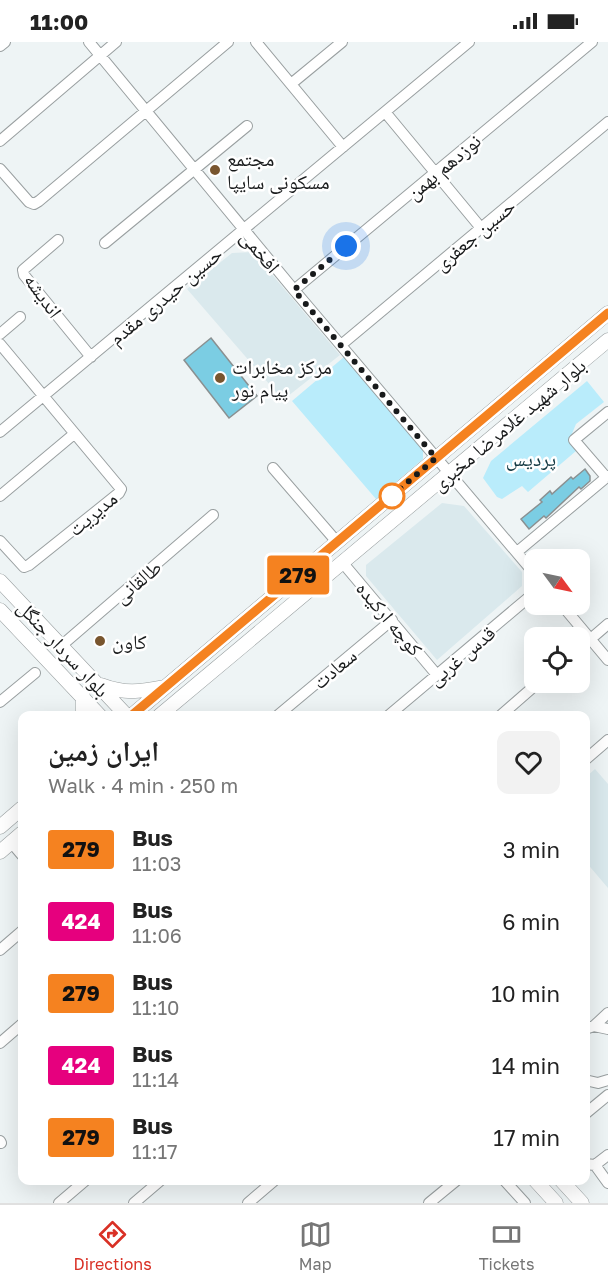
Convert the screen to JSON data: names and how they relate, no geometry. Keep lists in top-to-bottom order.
{
  "streets": {
    "main road": ["بلوار شهید غلامرضا مخبری", "بلوار سردار جنگل"],
    "street": [
      "نوزدهم بهمن",
      "حسین جعفری",
      "افخمی",
      "اندیشه",
      "حسین حیدری مقدم",
      "مدیریت",
      "طالقانی",
      "کوچه ارکیده",
      "قدس غربی",
      "سعادت"
    ]
  },
  "crossings": [
    ["نوزدهم بهمن", "افخمی"],
    ["حسین جعفری", "افخمی"],
    ["افخمی", "حسین حیدری مقدم"],
    ["افخمی", "بلوار شهید غلامرضا مخبری"],
    ["اندیشه", "حسین حیدری مقدم"],
    ["حسین حیدری مقدم", "مدیریت"],
    ["بلوار شهید غلامرضا مخبری", "کوچه ارکیده"],
    ["طالقانی", "بلوار سردار جنگل"],
    ["کوچه ارکیده", "قدس غربی"],
    ["کوچه ارکیده", "سعادت"]
  ],
  "parks": ["پردیس"],
  "places": ["مجتمع مسکونی سایپا", "مرکز مخابرات پیام نور", "کاون"],
  "lines": ["bus line 279"],
  "north": "bottom right",
  "page": {
    "status": "11:00",
    "on_map": "279",
    "heading": ["ایران زمین", "Walk · 4 min · 250 m"],
    "list": [
      {
        "mark": "279",
        "name": "Bus",
        "note": "11:03",
        "value": "3 min"
      },
      {
        "mark": "424",
        "name": "Bus",
        "note": "11:06",
        "value": "6 min"
      },
      {
        "mark": "279",
        "name": "Bus",
        "note": "11:10",
        "value": "10 min"
      },
      {
        "mark": "424",
        "name": "Bus",
        "note": "11:14",
        "value": "14 min"
      },
      {
        "mark": "279",
        "name": "Bus",
        "note": "11:17",
        "value": "17 min"
      }
    ],
    "tabs": ["Directions", "Map", "Tickets"]
  }
}
